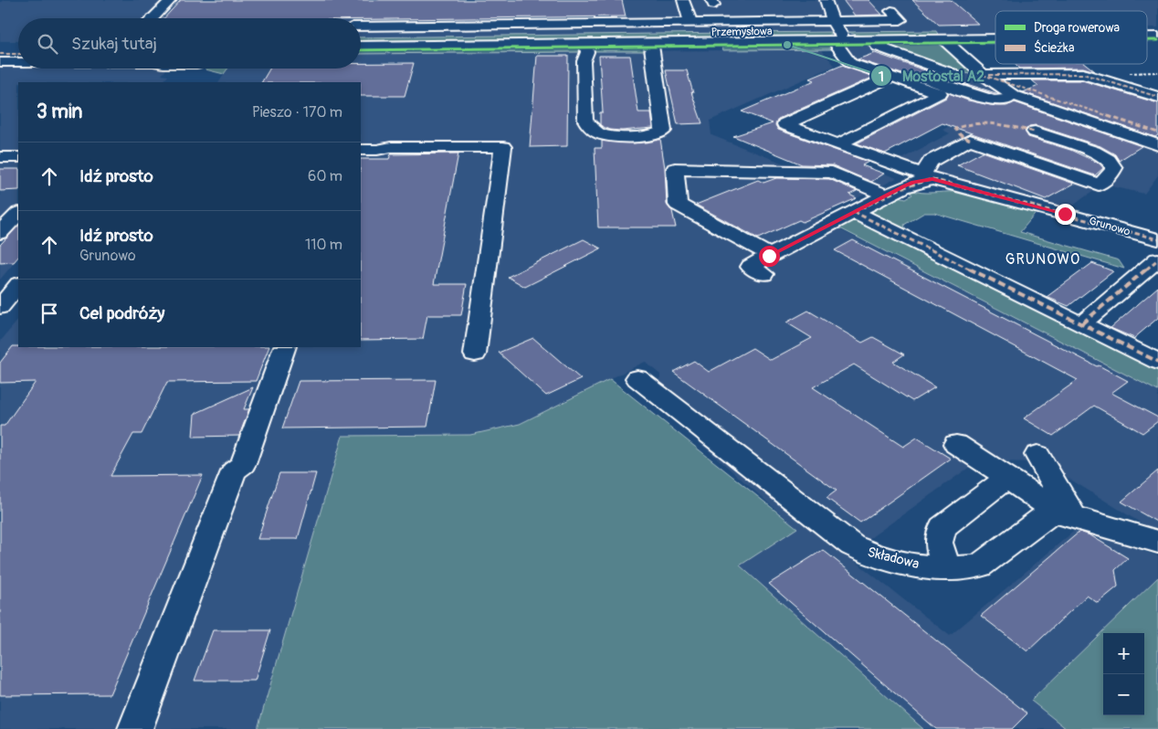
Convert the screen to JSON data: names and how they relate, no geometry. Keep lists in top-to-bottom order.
{
  "streets": {
    "street": ["Przemysłowa", "Grunowo", "Składowa"]
  },
  "districts": ["GRUNOWO"],
  "places": ["Mostostal A2"],
  "legend": ["Droga rowerowa", "Ścieżka"],
  "page": {
    "search": "Szukaj tutaj",
    "heading": ["3 min", "Pieszo · 170 m"],
    "list": [
      ["Idź prosto", "60 m"],
      ["Idź prosto", "Grunowo", "110 m"],
      "Cel podróży"
    ],
    "map_buttons": ["+", "−"]
  }
}
